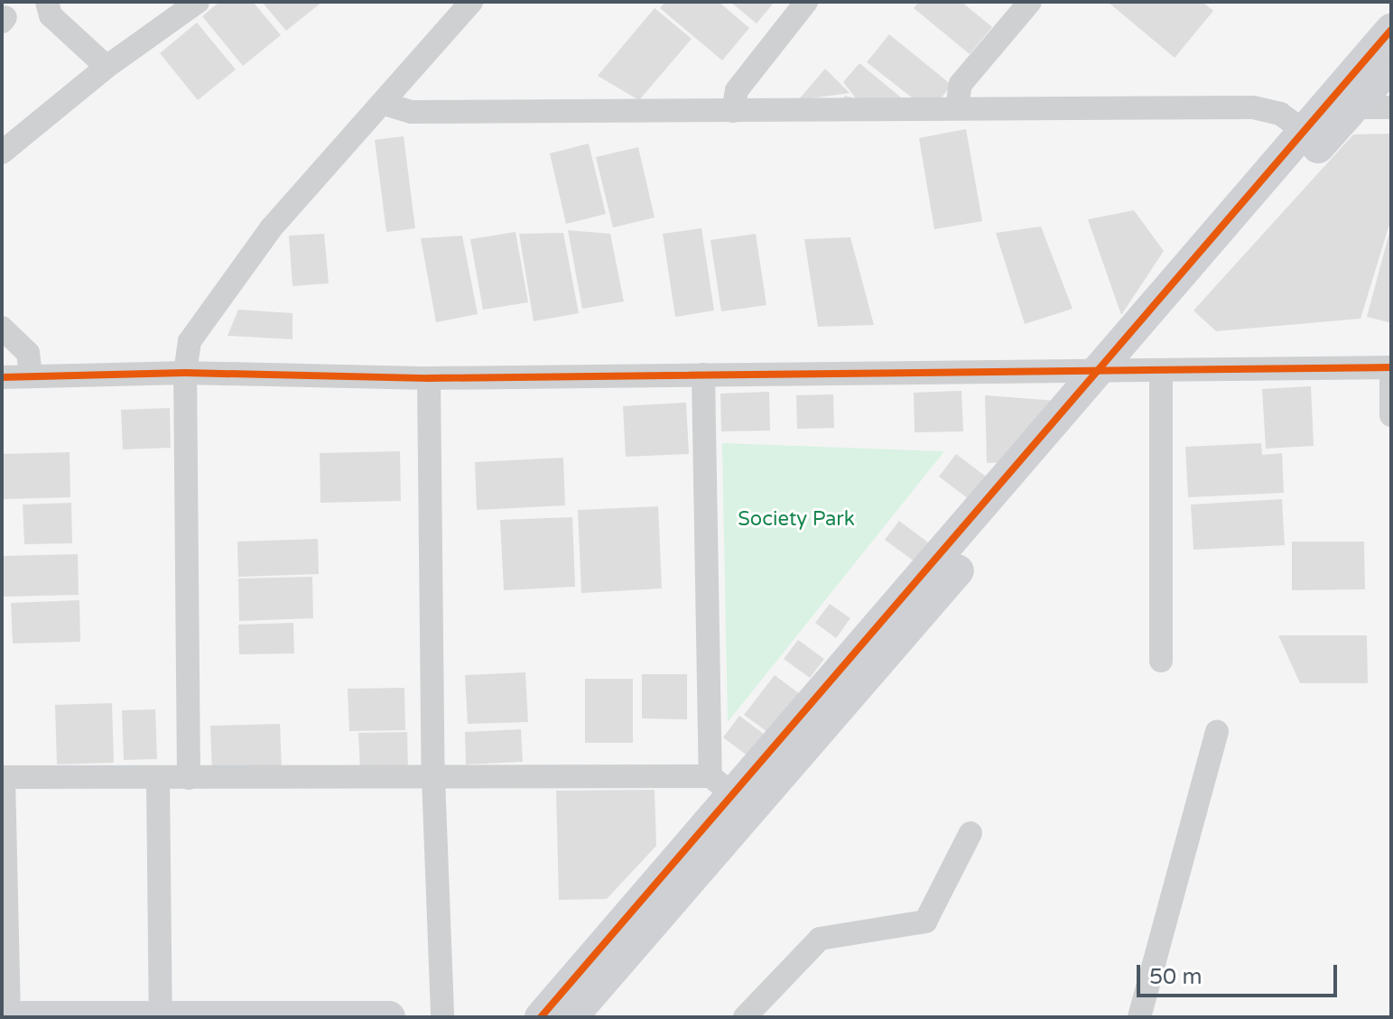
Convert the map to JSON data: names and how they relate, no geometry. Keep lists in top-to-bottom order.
{
  "parks": ["Society Park"],
  "scale_bar": "50 m"
}
